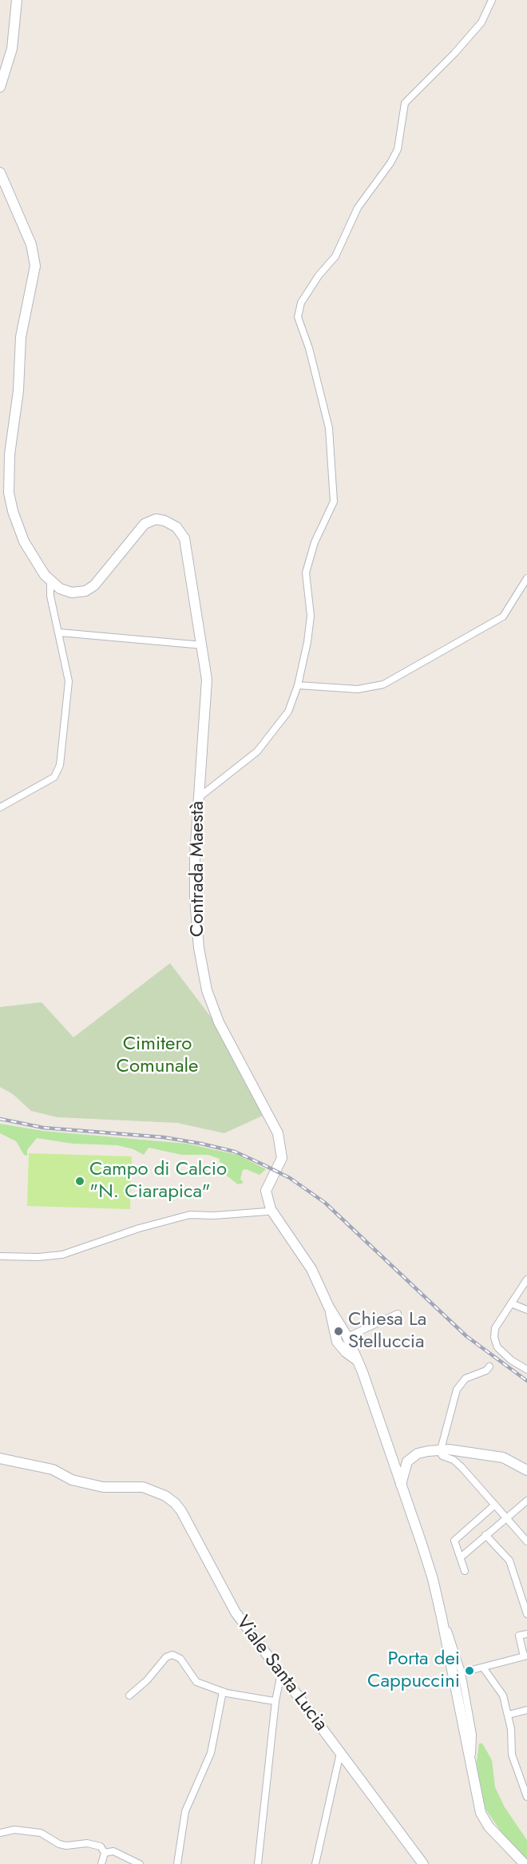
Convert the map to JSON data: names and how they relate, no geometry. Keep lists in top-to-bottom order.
{
  "streets": {
    "street": ["Contrada Maestà", "Viale Santa Lucia"]
  },
  "parks": ["Cimitero Comunale"],
  "places": ["Campo di Calcio \"N. Ciarapica\"", "Chiesa La Stelluccia", "Porta dei Cappuccini"]
}
